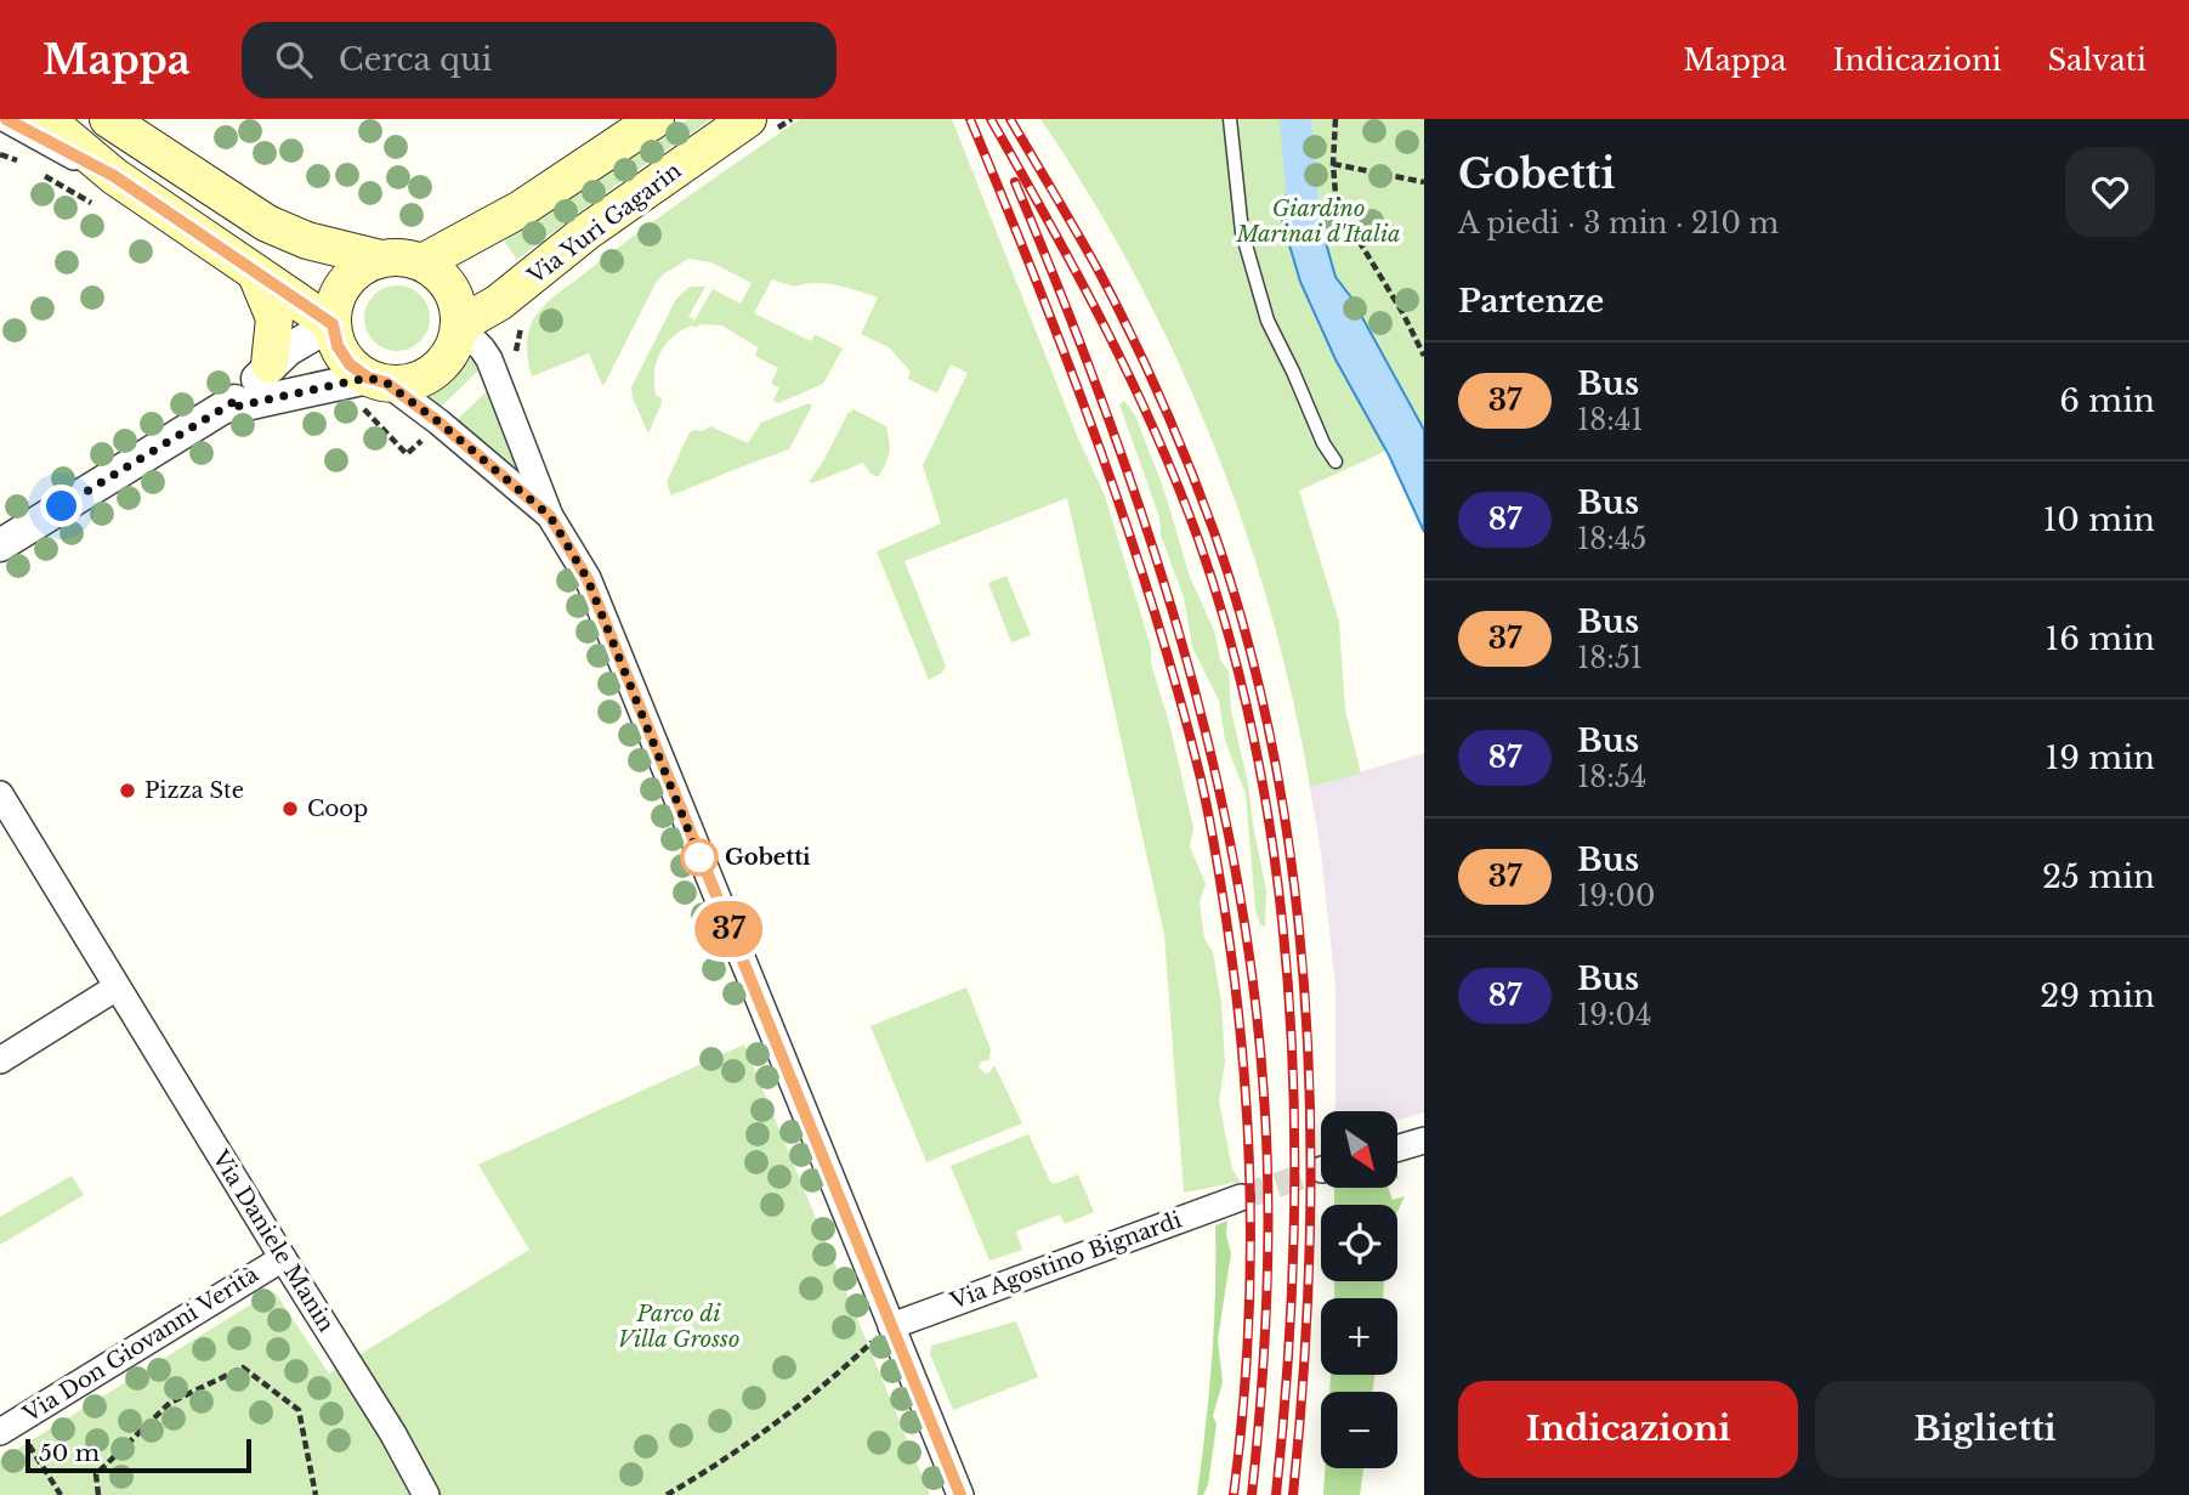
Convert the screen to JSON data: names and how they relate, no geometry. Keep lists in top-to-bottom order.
{
  "streets": {
    "main road": ["Via Yuri Gagarin"],
    "street": ["Via Daniele Manin", "Via Agostino Bignardi", "Via Don Giovanni Verità"]
  },
  "crossings": [
    ["Via Daniele Manin", "Via Don Giovanni Verità"]
  ],
  "parks": ["Giardino Marinai d'Italia", "Parco di Villa Grosso"],
  "places": ["Pizza Ste", "Coop", "Gobetti"],
  "lines": ["bus line 37"],
  "scale_bar": "50 m",
  "north": "bottom right",
  "page": {
    "header": "Mappa",
    "search": "Cerca qui",
    "nav": ["Mappa", "Indicazioni", "Salvati"],
    "on_map": "37",
    "heading": [
      ["Gobetti", "A piedi · 3 min · 210 m"],
      "Partenze"
    ],
    "list": [
      {
        "mark": "37",
        "name": "Bus",
        "note": "18:41",
        "value": "6 min"
      },
      {
        "mark": "87",
        "name": "Bus",
        "note": "18:45",
        "value": "10 min"
      },
      {
        "mark": "37",
        "name": "Bus",
        "note": "18:51",
        "value": "16 min"
      },
      {
        "mark": "87",
        "name": "Bus",
        "note": "18:54",
        "value": "19 min"
      },
      {
        "mark": "37",
        "name": "Bus",
        "note": "19:00",
        "value": "25 min"
      },
      {
        "mark": "87",
        "name": "Bus",
        "note": "19:04",
        "value": "29 min"
      }
    ],
    "map_buttons": ["+", "−"],
    "buttons": ["Indicazioni", "Biglietti"],
    "scale": "50 m"
  }
}
